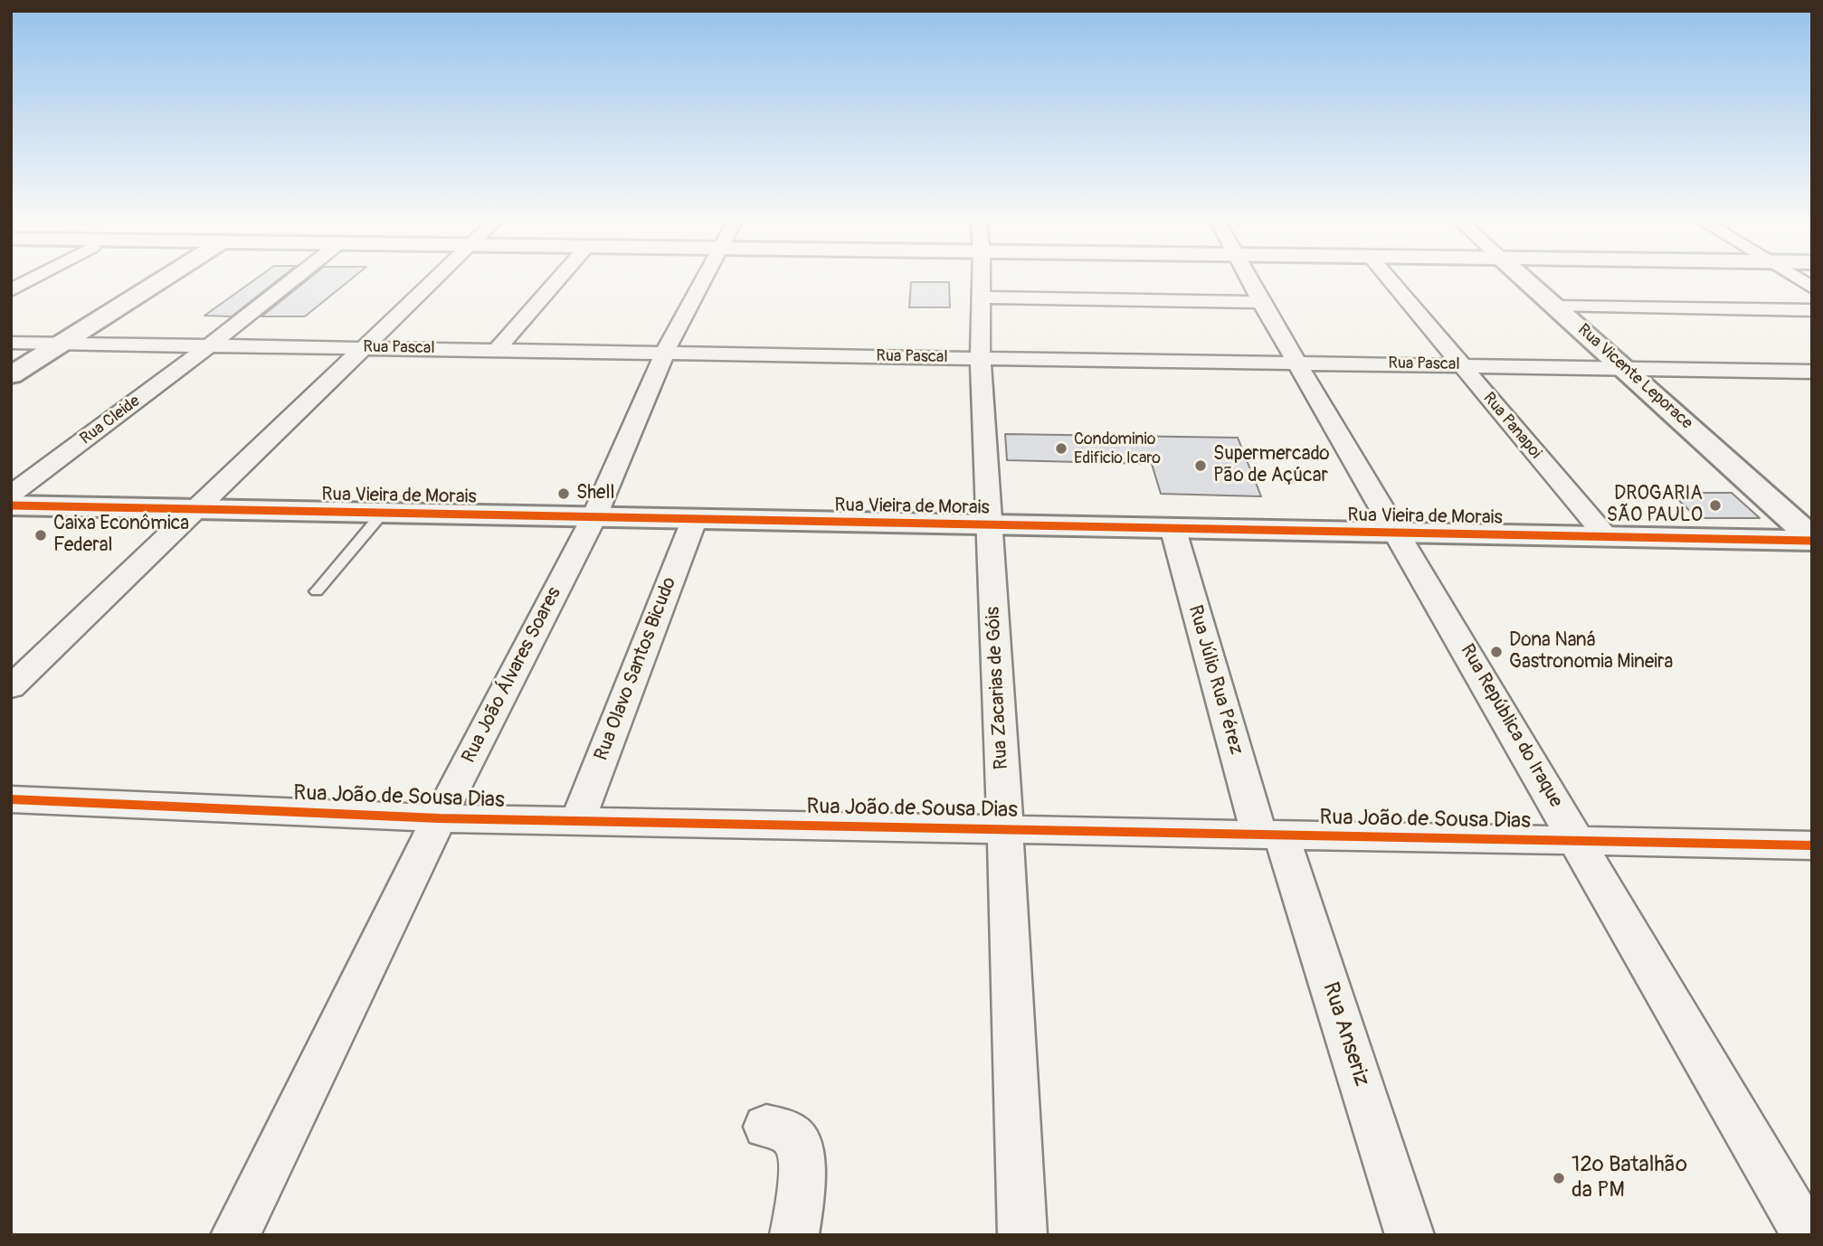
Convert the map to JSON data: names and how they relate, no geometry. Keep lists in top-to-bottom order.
{
  "streets": {
    "street": [
      "Rua Pascal",
      "Rua Vicente Leporace",
      "Rua Cleide",
      "Rua Panapoi",
      "Rua Vieira de Morais",
      "Rua Olavo Santos Bicudo",
      "Rua João Álvares Soares",
      "Rua Júlio Rua Pérez",
      "Rua Zacarias de Góis",
      "Rua República do Iraque",
      "Rua João de Sousa Dias",
      "Rua Anseriz"
    ]
  },
  "crossings": [
    ["Rua Pascal", "Rua Vicente Leporace"],
    ["Rua Pascal", "Rua Cleide"],
    ["Rua Pascal", "Rua Panapoi"],
    ["Rua Pascal", "Rua João Álvares Soares"],
    ["Rua Pascal", "Rua Zacarias de Góis"],
    ["Rua Pascal", "Rua República do Iraque"],
    ["Rua Vicente Leporace", "Rua Vieira de Morais"],
    ["Rua Panapoi", "Rua Vieira de Morais"],
    ["Rua Vieira de Morais", "Rua Olavo Santos Bicudo"],
    ["Rua Vieira de Morais", "Rua João Álvares Soares"],
    ["Rua Vieira de Morais", "Rua Júlio Rua Pérez"],
    ["Rua Vieira de Morais", "Rua Zacarias de Góis"],
    ["Rua Vieira de Morais", "Rua República do Iraque"],
    ["Rua Olavo Santos Bicudo", "Rua João de Sousa Dias"],
    ["Rua João Álvares Soares", "Rua João de Sousa Dias"],
    ["Rua Júlio Rua Pérez", "Rua João de Sousa Dias"],
    ["Rua Júlio Rua Pérez", "Rua Anseriz"],
    ["Rua Zacarias de Góis", "Rua João de Sousa Dias"],
    ["Rua República do Iraque", "Rua João de Sousa Dias"],
    ["Rua João de Sousa Dias", "Rua Anseriz"]
  ],
  "places": [
    "Condominio Edificio Icaro",
    "Supermercado Pão de Açúcar",
    "Shell",
    "DROGARIA SÃO PAULO",
    "Caixa Econômica Federal",
    "Dona Naná Gastronomia Mineira",
    "12o Batalhão da PM"
  ]
}
